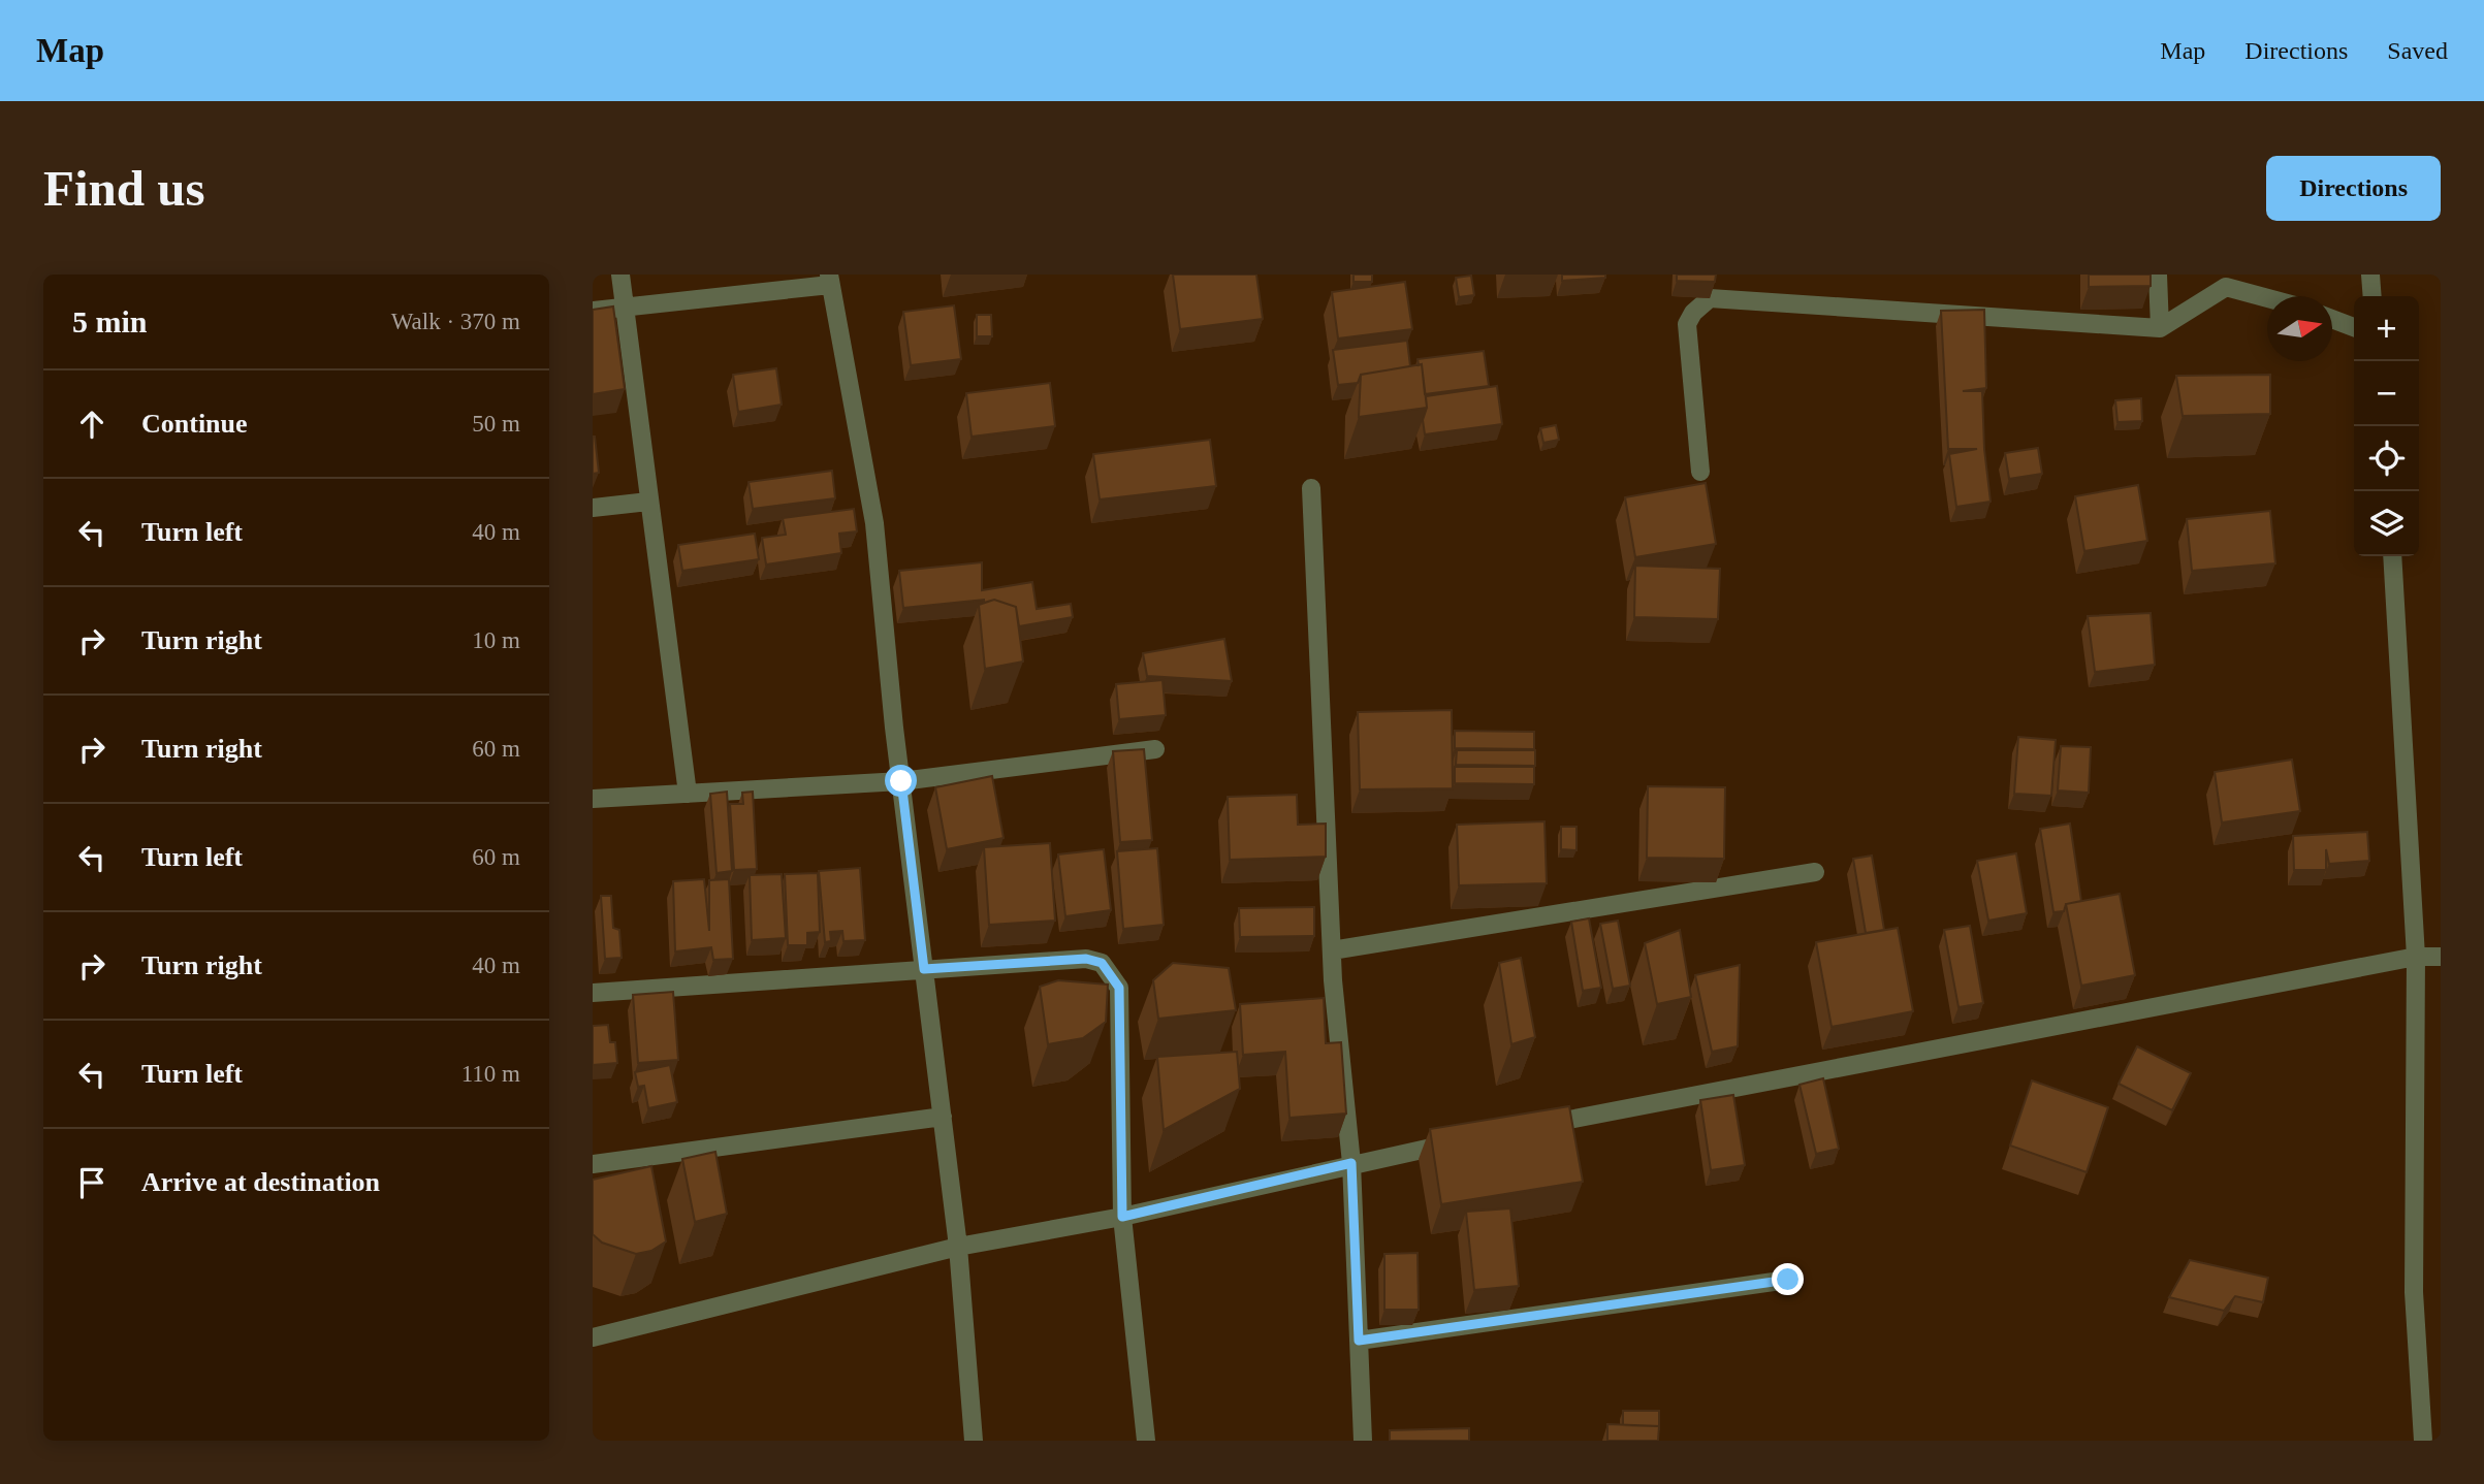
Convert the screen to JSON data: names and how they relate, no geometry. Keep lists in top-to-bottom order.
{
  "north": "right",
  "page": {
    "header": "Map",
    "nav": ["Map", "Directions", "Saved"],
    "buttons": "Directions",
    "title": "Find us",
    "heading": ["5 min", "Walk · 370 m"],
    "map_buttons": ["+", "−"],
    "list": [
      ["Continue", "50 m"],
      ["Turn left", "40 m"],
      ["Turn right", "10 m"],
      ["Turn right", "60 m"],
      ["Turn left", "60 m"],
      ["Turn right", "40 m"],
      ["Turn left", "110 m"],
      "Arrive at destination"
    ]
  }
}
